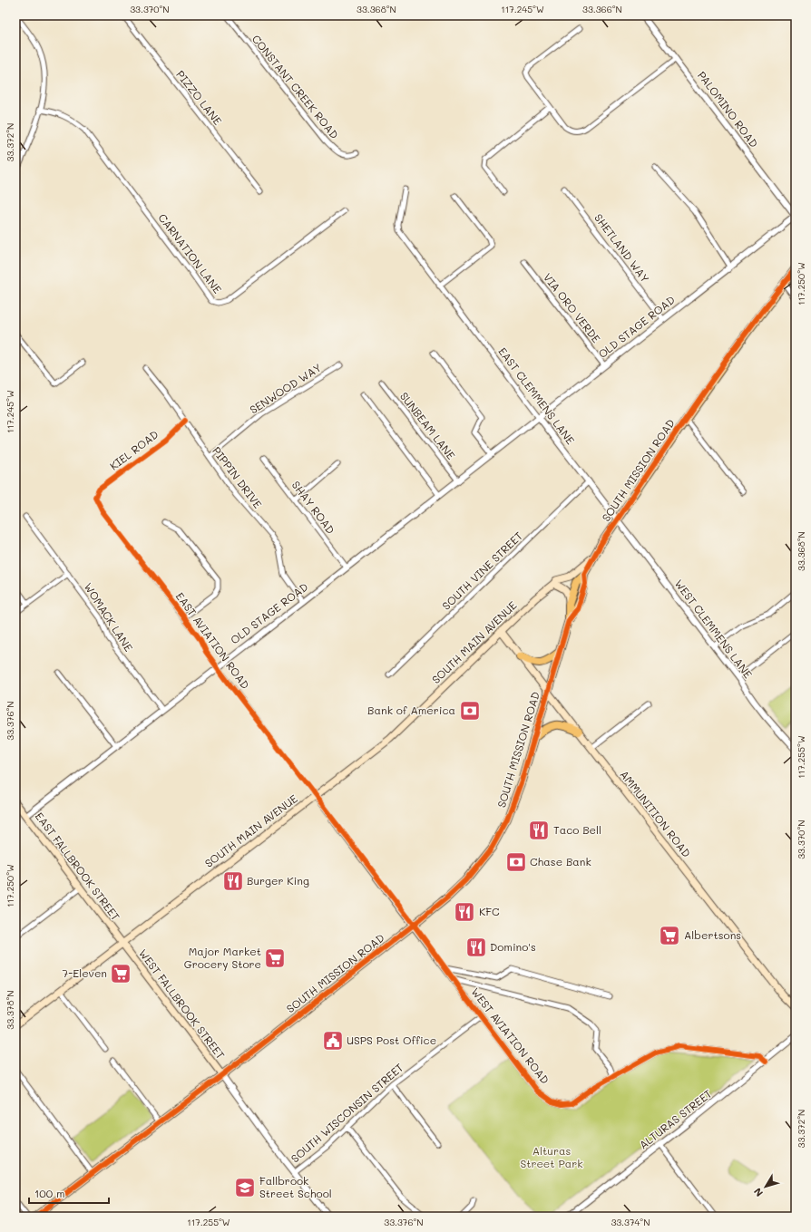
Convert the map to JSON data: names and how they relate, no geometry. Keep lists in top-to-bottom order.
{
  "streets": {
    "main road": [
      "SOUTH MISSION ROAD",
      "SOUTH MAIN AVENUE",
      "AMMUNITION ROAD",
      "EAST FALLBROOK STREET",
      "WEST FALLBROOK STREET"
    ],
    "street": [
      "CONSTANT CREEK ROAD",
      "PIZZO LANE",
      "PALOMINO ROAD",
      "SHETLAND WAY",
      "CARNATION LANE",
      "VIA ORO VERDE",
      "OLD STAGE ROAD",
      "SENWOOD WAY",
      "EAST CLEMMENS LANE",
      "SUNBEAM LANE",
      "KIEL ROAD",
      "PIPPIN DRIVE",
      "SHAY ROAD",
      "SOUTH VINE STREET",
      "WOMACK LANE",
      "WEST CLEMMENS LANE",
      "EAST AVIATION ROAD",
      "WEST AVIATION ROAD",
      "SOUTH WISCONSIN STREET",
      "ALTURAS STREET"
    ]
  },
  "crossings": [
    ["PALOMINO ROAD", "OLD STAGE ROAD"],
    ["SHETLAND WAY", "OLD STAGE ROAD"],
    ["VIA ORO VERDE", "OLD STAGE ROAD"],
    ["OLD STAGE ROAD", "EAST CLEMMENS LANE"],
    ["OLD STAGE ROAD", "SUNBEAM LANE"],
    ["OLD STAGE ROAD", "PIPPIN DRIVE"],
    ["OLD STAGE ROAD", "SHAY ROAD"],
    ["OLD STAGE ROAD", "WOMACK LANE"],
    ["OLD STAGE ROAD", "EAST AVIATION ROAD"],
    ["OLD STAGE ROAD", "EAST FALLBROOK STREET"],
    ["SENWOOD WAY", "PIPPIN DRIVE"],
    ["EAST CLEMMENS LANE", "SOUTH MISSION ROAD"],
    ["EAST CLEMMENS LANE", "SOUTH VINE STREET"],
    ["EAST CLEMMENS LANE", "WEST CLEMMENS LANE"],
    ["KIEL ROAD", "PIPPIN DRIVE"],
    ["KIEL ROAD", "EAST AVIATION ROAD"],
    ["SOUTH MISSION ROAD", "WEST CLEMMENS LANE"],
    ["SOUTH MISSION ROAD", "SOUTH MAIN AVENUE"],
    ["SOUTH MISSION ROAD", "AMMUNITION ROAD"],
    ["SOUTH MISSION ROAD", "WEST FALLBROOK STREET"],
    ["SOUTH MISSION ROAD", "WEST AVIATION ROAD"],
    ["EAST AVIATION ROAD", "SOUTH MAIN AVENUE"],
    ["EAST AVIATION ROAD", "WEST AVIATION ROAD"],
    ["SOUTH MAIN AVENUE", "AMMUNITION ROAD"],
    ["SOUTH MAIN AVENUE", "EAST FALLBROOK STREET"],
    ["SOUTH MAIN AVENUE", "WEST FALLBROOK STREET"],
    ["SOUTH MAIN AVENUE", "WEST AVIATION ROAD"],
    ["EAST FALLBROOK STREET", "WEST FALLBROOK STREET"],
    ["WEST FALLBROOK STREET", "SOUTH WISCONSIN STREET"],
    ["WEST AVIATION ROAD", "SOUTH WISCONSIN STREET"],
    ["WEST AVIATION ROAD", "ALTURAS STREET"]
  ],
  "parks": ["Alturas Street Park"],
  "places": {
    "bank": ["Bank of America", "Chase Bank"],
    "restaurant": [
      "Taco Bell",
      "Burger King",
      "KFC",
      "Domino's"
    ],
    "supermarket": ["Albertsons", "Major Market Grocery Store", "7-Eleven"],
    "public building": ["USPS Post Office"],
    "school or university": ["Fallbrook Street School"]
  },
  "scale_bar": "100 m",
  "north": "bottom left",
  "coordinates": [
    "33.370°N",
    "33.368°N",
    "117.245°W",
    "33.366°N",
    "33.372°N",
    "117.250°W",
    "33.376°N",
    "117.255°W",
    "33.378°N",
    "33.374°N"
  ]
}
